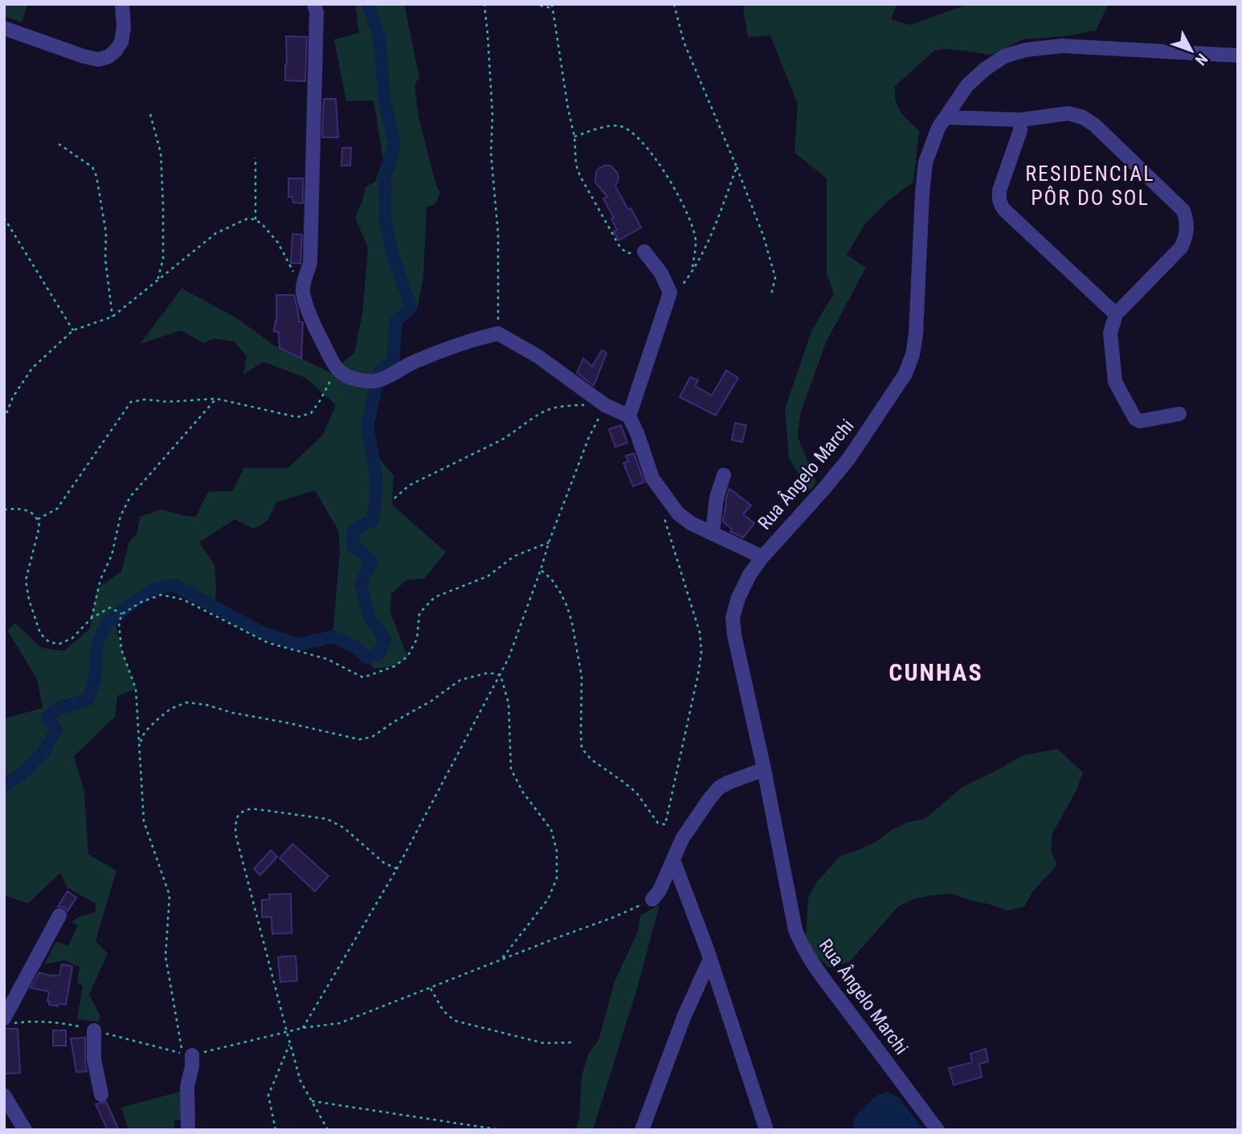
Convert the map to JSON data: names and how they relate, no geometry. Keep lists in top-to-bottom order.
{
  "streets": {
    "street": ["Rua Ângelo Marchi"]
  },
  "districts": ["RESIDENCIAL PÔR DO SOL", "CUNHAS"],
  "north": "bottom right"
}
